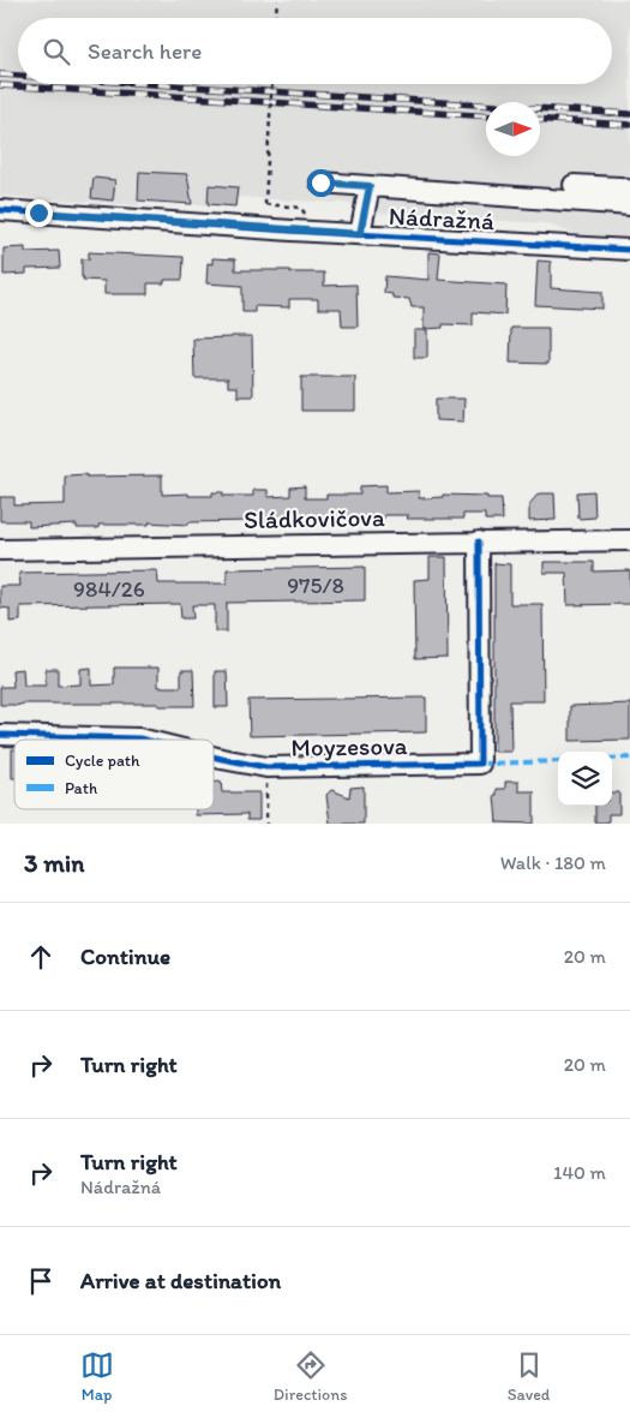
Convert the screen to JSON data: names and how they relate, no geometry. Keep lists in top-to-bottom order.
{
  "streets": {
    "street": ["Nádražná", "Sládkovičova", "Moyzesova"]
  },
  "crossings": [
    ["Sládkovičova", "Moyzesova"]
  ],
  "house_numbers": ["975/8", "984/26"],
  "legend": ["Cycle path", "Path"],
  "north": "right",
  "page": {
    "search": "Search here",
    "heading": ["3 min", "Walk · 180 m"],
    "list": [
      ["Continue", "20 m"],
      ["Turn right", "20 m"],
      ["Turn right", "Nádražná", "140 m"],
      "Arrive at destination"
    ],
    "nav": ["Map", "Directions", "Saved"]
  }
}
